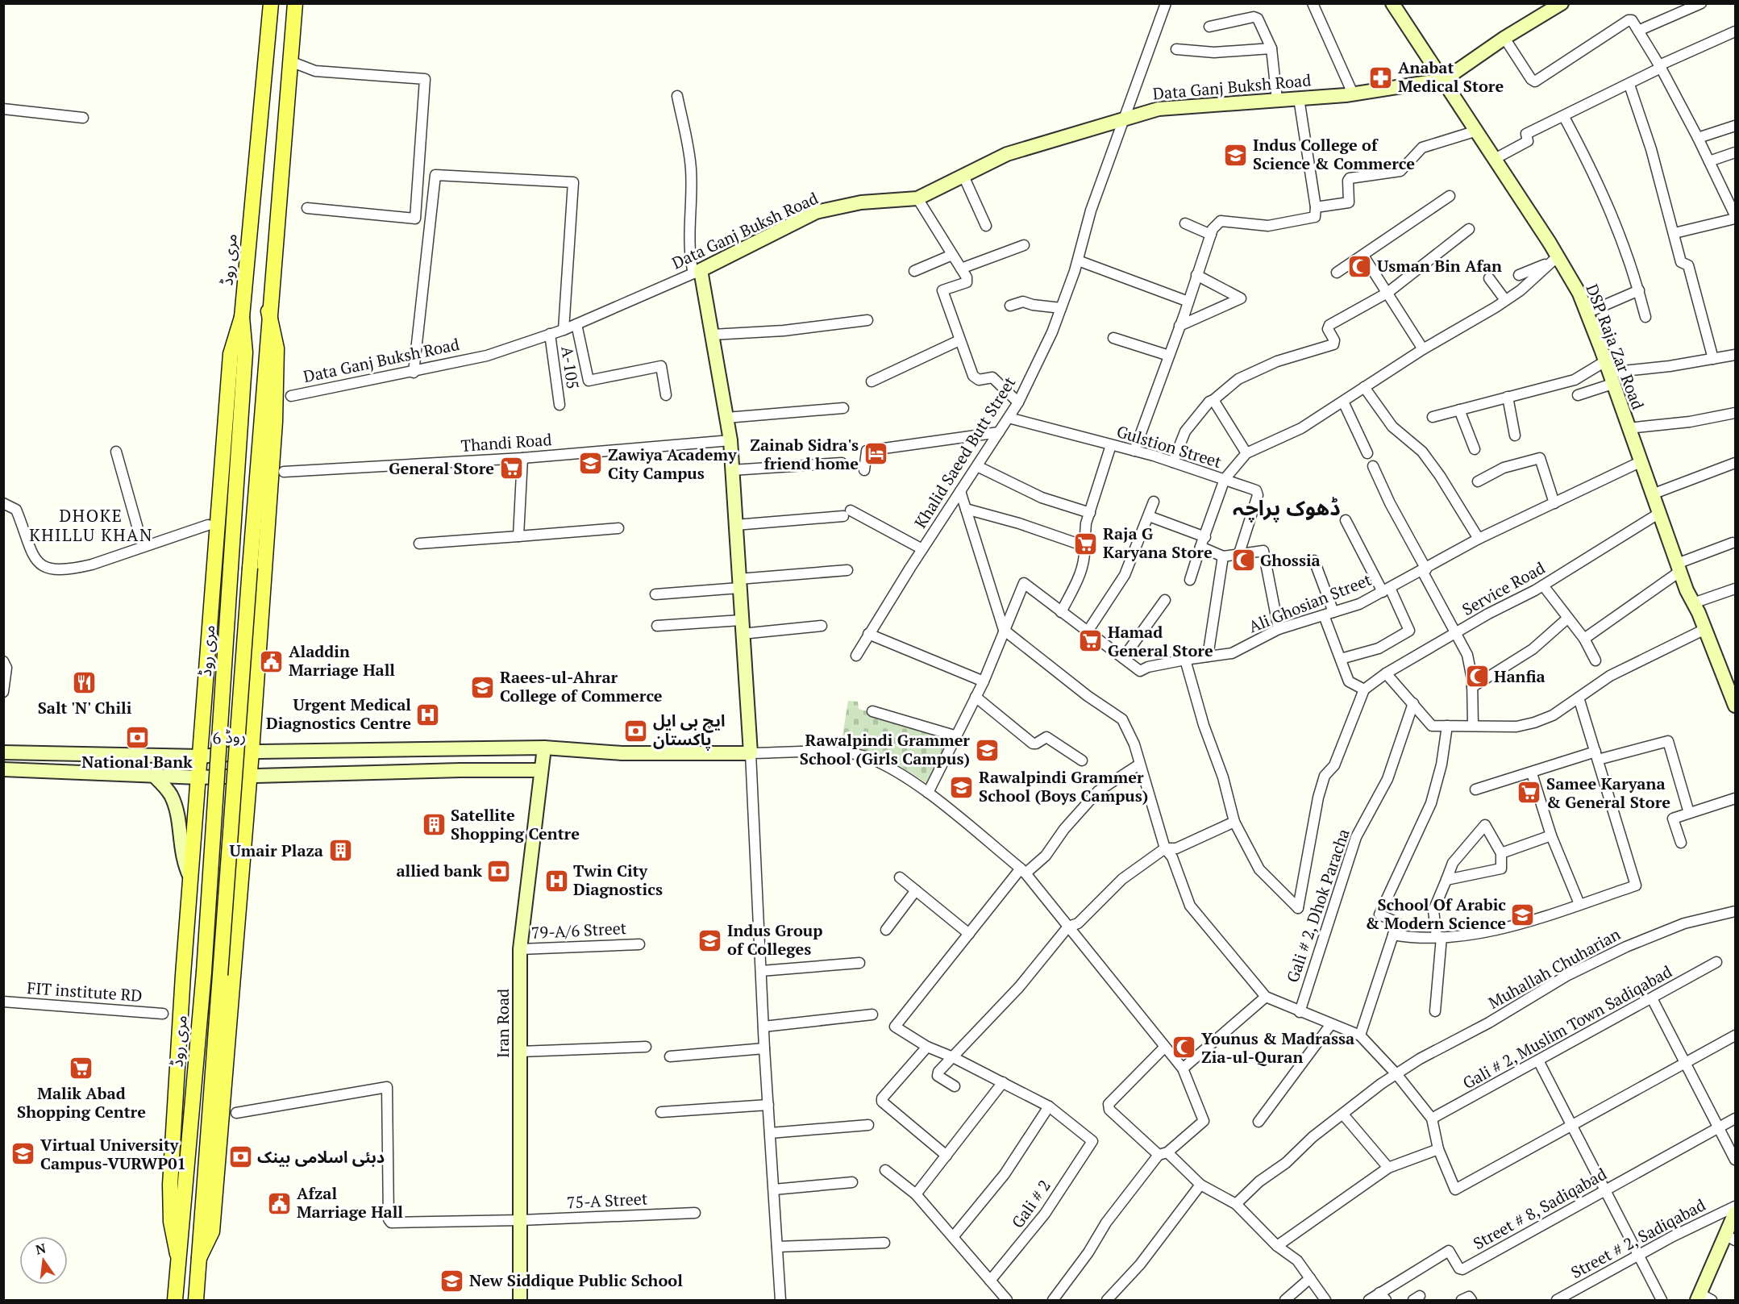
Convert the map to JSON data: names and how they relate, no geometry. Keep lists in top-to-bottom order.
{
  "streets": {
    "main road": ["مری روڈ"],
    "street": [
      "Data Ganj Buksh Road",
      "DSP Raja Zar Road",
      "A-105",
      "Thandi Road",
      "Gulstion Street",
      "Khalid Saeed Butt Street",
      "Service Road",
      "Ali Ghosian Street",
      "روڈ 6",
      "Gali # 2, Dhok Paracha",
      "79-A/6 Street",
      "Muhallah Chuharian",
      "FIT institute RD",
      "Iran Road",
      "Gali # 2, Muslim Town Sadiqabad",
      "75-A Street",
      "Gali # 2",
      "Street # 8, Sadiqabad",
      "Street # 2, Sadiqabad"
    ]
  },
  "crossings": [
    ["Data Ganj Buksh Road", "DSP Raja Zar Road"],
    ["Data Ganj Buksh Road", "A-105"],
    ["Data Ganj Buksh Road", "Khalid Saeed Butt Street"],
    ["DSP Raja Zar Road", "Service Road"],
    ["DSP Raja Zar Road", "Ali Ghosian Street"],
    ["Gulstion Street", "Khalid Saeed Butt Street"],
    ["روڈ 6", "Iran Road"],
    ["79-A/6 Street", "Iran Road"],
    ["Iran Road", "75-A Street"]
  ],
  "districts": ["ڈھوک پراچہ", "DHOKE KHILLU KHAN"],
  "places": {
    "pharmacy": ["Anabat Medical Store"],
    "school or university": [
      "Indus College of Science & Commerce",
      "Zawiya Academy City Campus",
      "Raees-ul-Ahrar College of Commerce",
      "Rawalpindi Grammer School (Girls Campus)",
      "Rawalpindi Grammer School (Boys Campus)",
      "School Of Arabic & Modern Science",
      "Indus Group of Colleges",
      "Virtual University Campus-VURWP01",
      "New Siddique Public School"
    ],
    "mosque": [
      "Usman Bin Afan",
      "Ghossia",
      "Hanfia",
      "Younus & Madrassa Zia-ul-Quran"
    ],
    "hotel": ["Zainab Sidra's friend home"],
    "supermarket": [
      "General Store",
      "Raja G Karyana Store",
      "Hamad General Store",
      "Samee Karyana & General Store",
      "Malik Abad Shopping Centre"
    ],
    "public building": ["Aladdin Marriage Hall", "Afzal Marriage Hall"],
    "restaurant": ["Salt 'N' Chili"],
    "hospital": ["Urgent Medical Diagnostics Centre", "Twin City Diagnostics"],
    "bank": [
      "ایچ بی ایل پاکستان",
      "National Bank",
      "allied bank",
      "دبئی اسلامی بینک"
    ],
    "building": ["Satellite Shopping Centre", "Umair Plaza"]
  },
  "north": "top"
}
